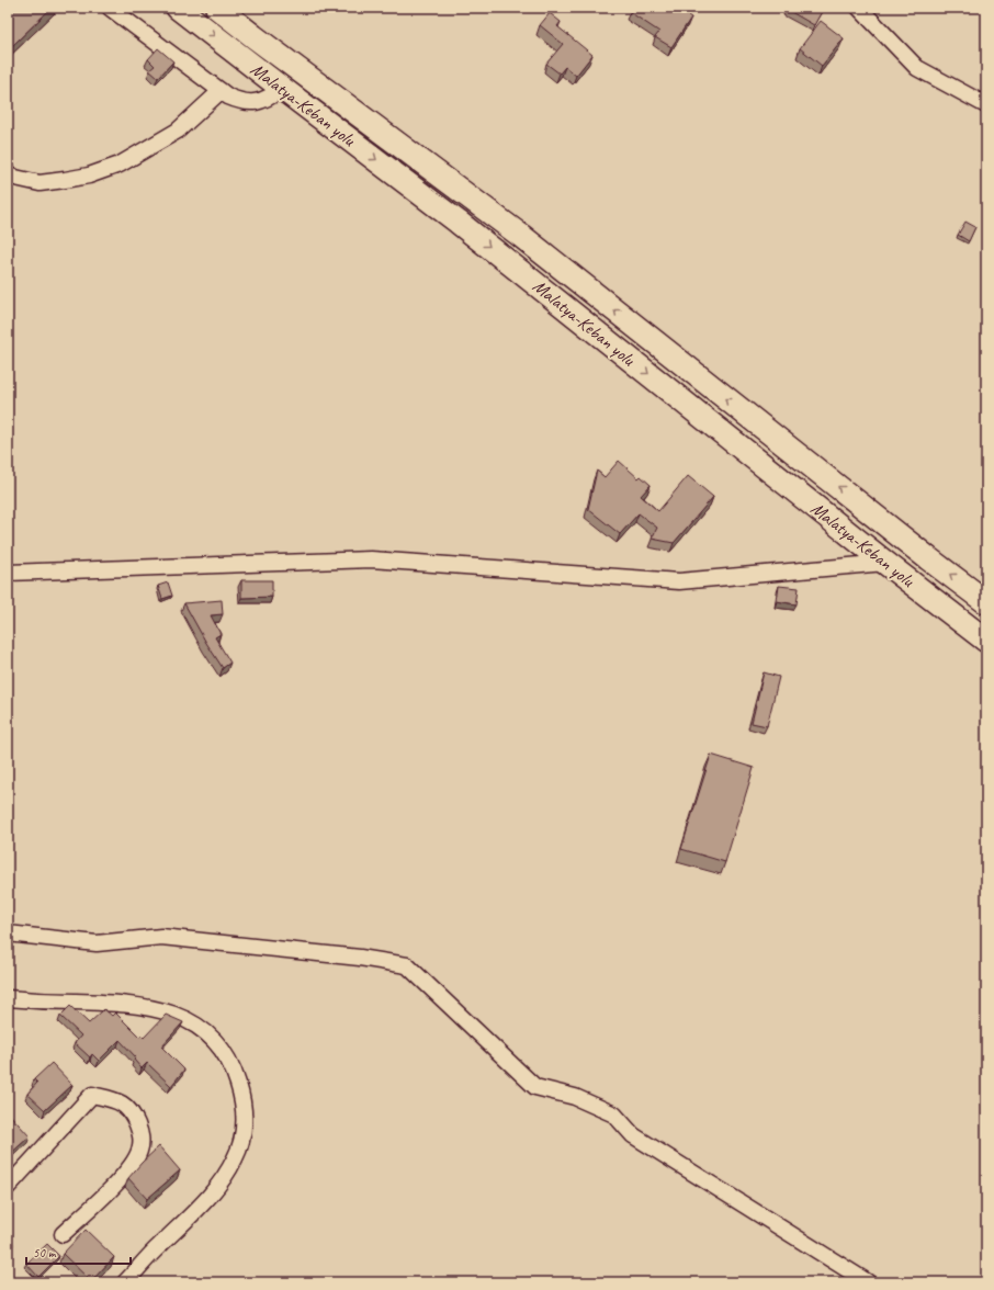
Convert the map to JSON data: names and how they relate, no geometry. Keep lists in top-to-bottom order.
{
  "streets": {
    "highway": ["Malatya-Keban yolu"]
  },
  "scale_bar": "50 m"
}
